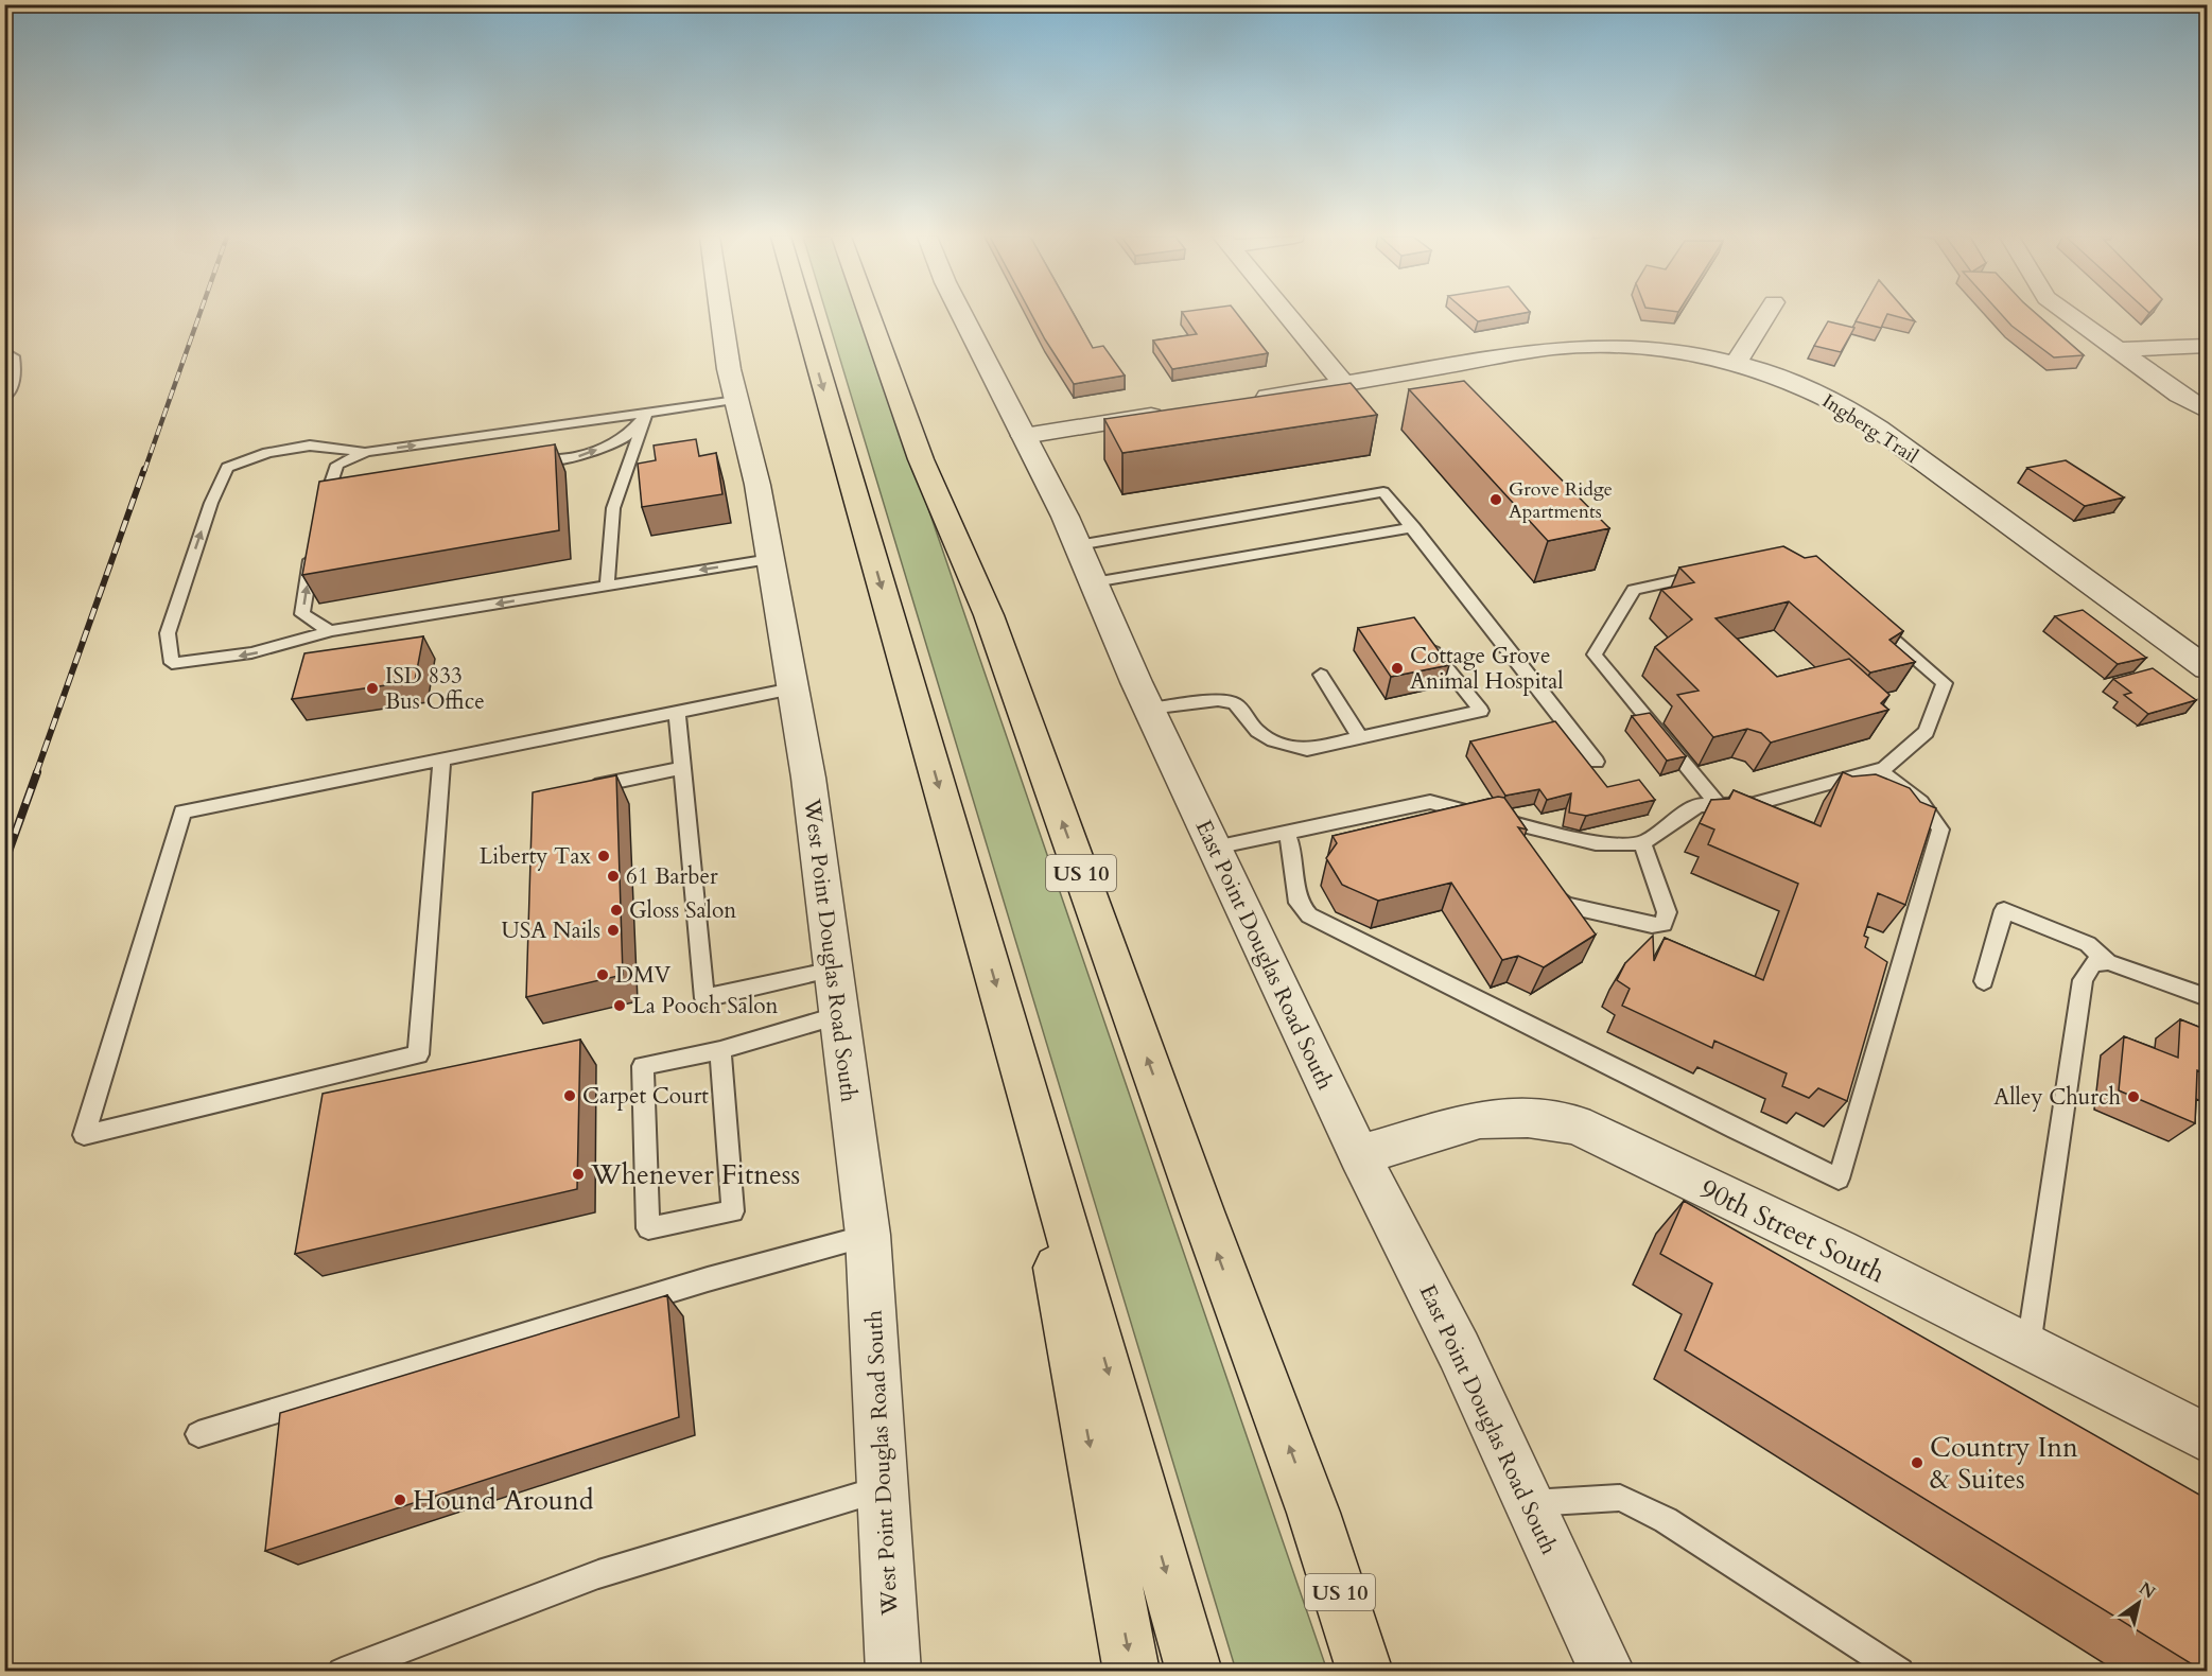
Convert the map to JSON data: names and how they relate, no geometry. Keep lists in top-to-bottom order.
{
  "streets": {
    "highway": ["US 10"],
    "street": [
      "Ingberg Trail",
      "West Point Douglas Road South",
      "East Point Douglas Road South",
      "90th Street South"
    ]
  },
  "crossings": [
    ["East Point Douglas Road South", "90th Street South"]
  ],
  "places": [
    "Grove Ridge Apartments",
    "Cottage Grove Animal Hospital",
    "ISD 833 Bus Office",
    "Liberty Tax",
    "61 Barber",
    "Gloss Salon",
    "USA Nails",
    "DMV",
    "La Pooch Salon",
    "Carpet Court",
    "Alley Church",
    "Whenever Fitness",
    "Country Inn & Suites",
    "Hound Around"
  ],
  "north": "top right"
}
